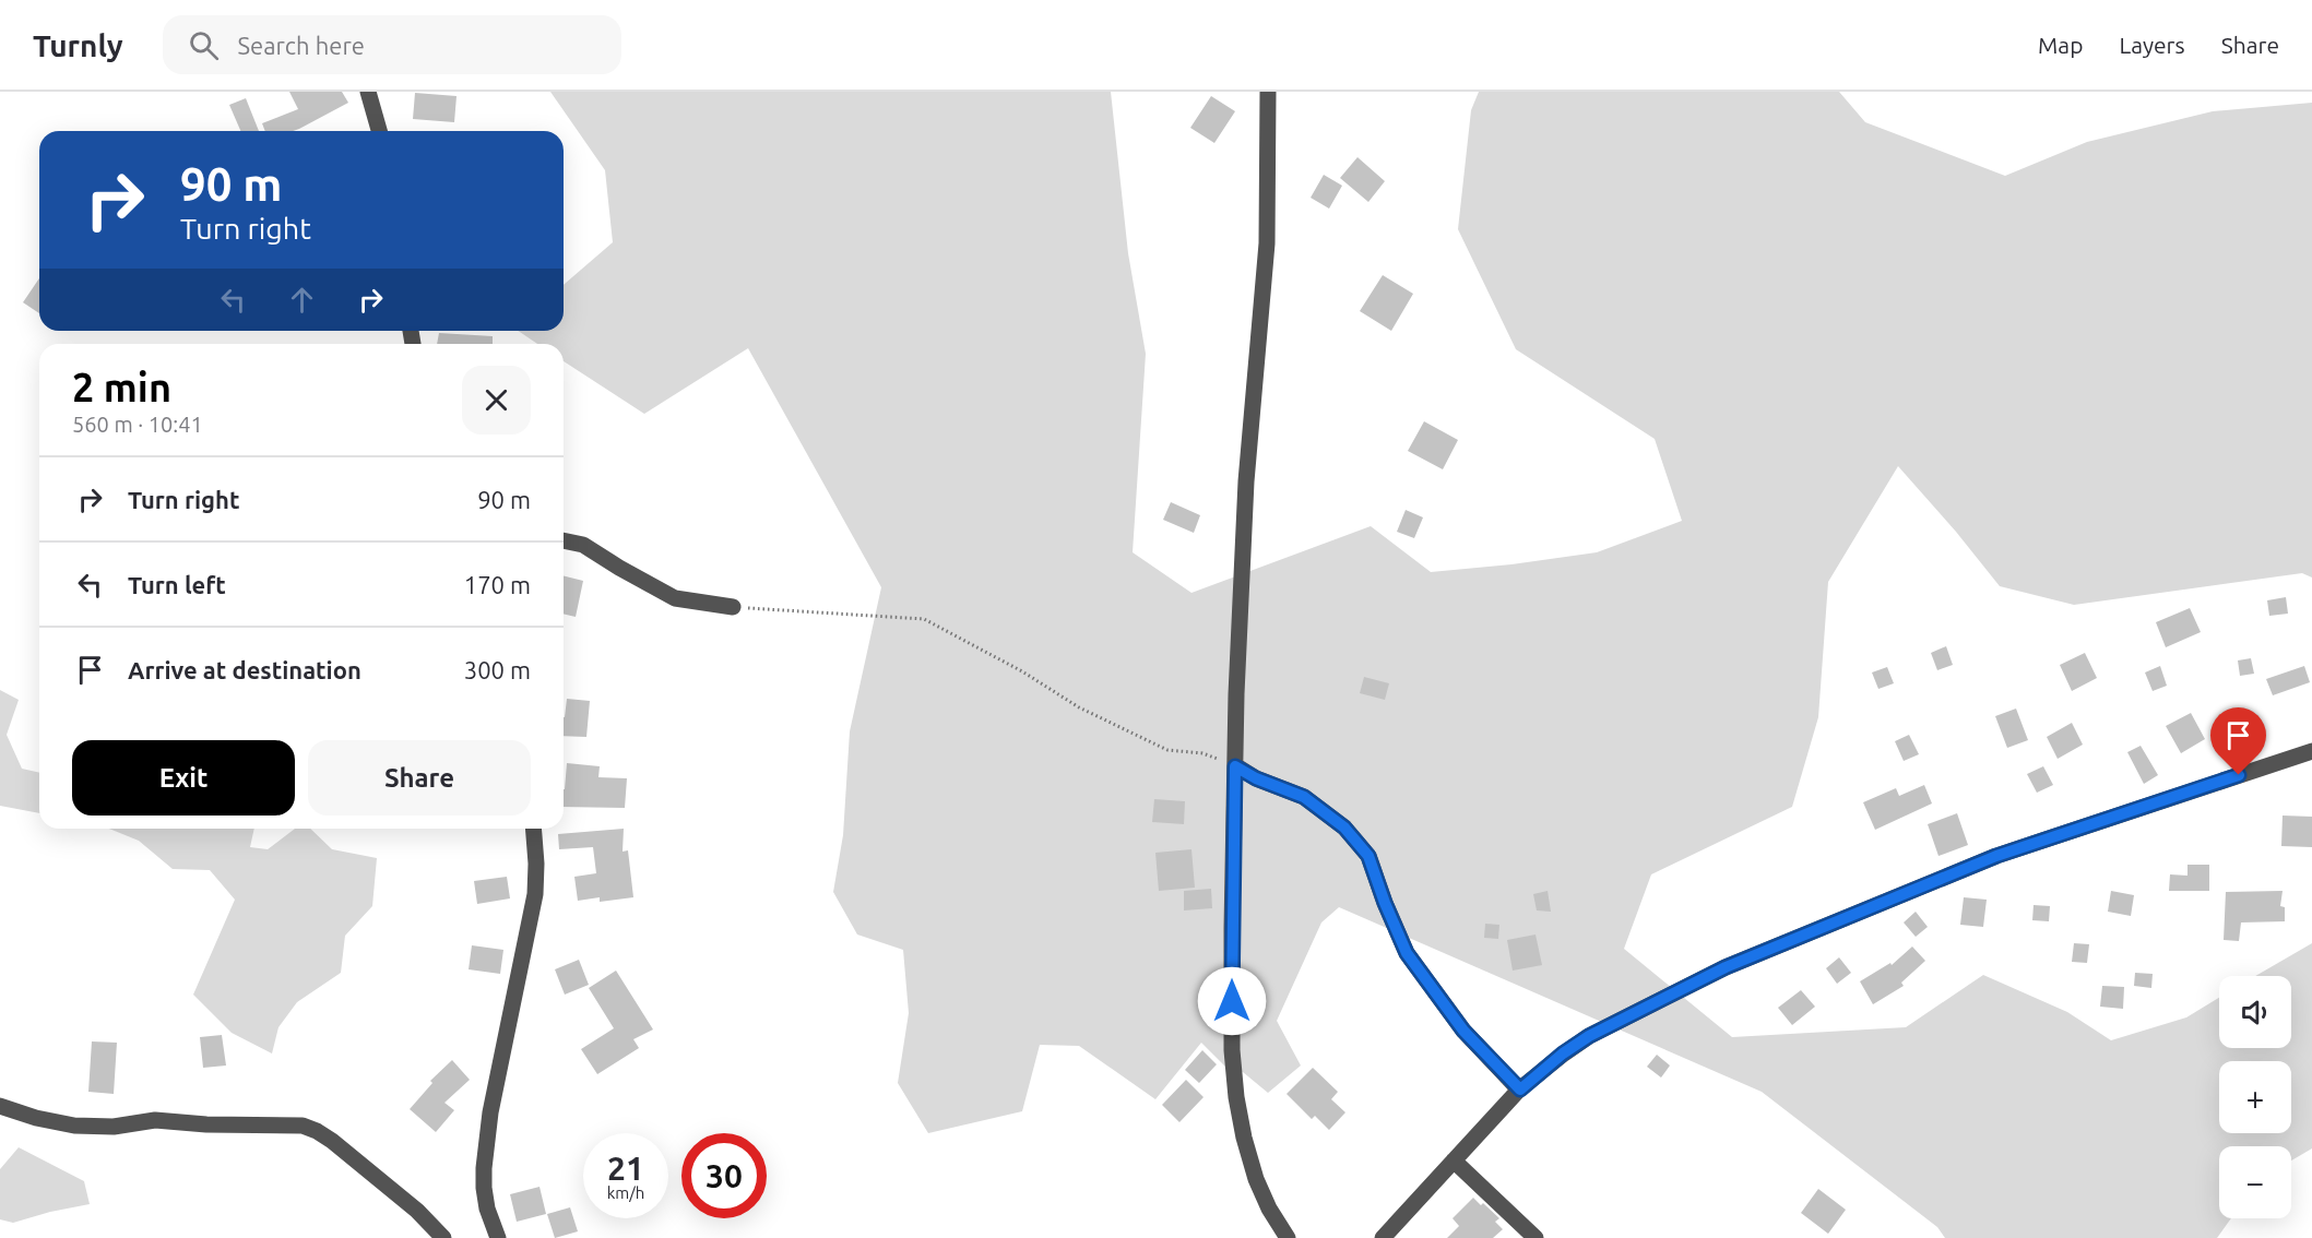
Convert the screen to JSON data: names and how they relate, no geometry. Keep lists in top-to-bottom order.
{
  "page": {
    "header": "Turnly",
    "search": "Search here",
    "nav": ["Map", "Layers", "Share"],
    "turn": ["90 m", "Turn right"],
    "heading": ["2 min", "560 m · 10:41"],
    "list": [
      {
        "name": "Turn right",
        "value": "90 m"
      },
      {
        "name": "Turn left",
        "value": "170 m"
      },
      {
        "name": "Arrive at destination",
        "value": "300 m"
      }
    ],
    "buttons": ["Exit", "Share"],
    "map_buttons": ["+", "−"],
    "speed": "21 km/h",
    "limit": "30"
  }
}
